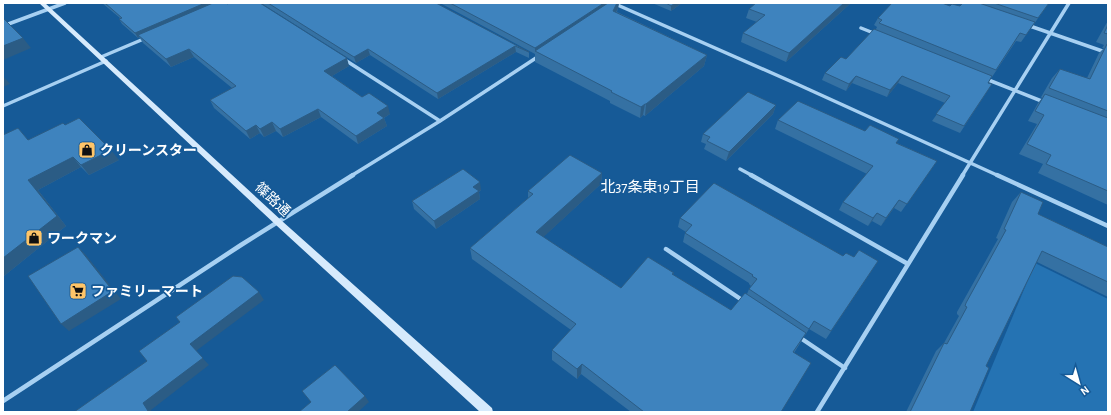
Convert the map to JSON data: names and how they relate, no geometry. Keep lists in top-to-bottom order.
{
  "streets": {
    "street": ["篠路通"]
  },
  "districts": ["北37条東19丁目"],
  "places": {
    "shop": ["クリーンスター", "ワークマン"],
    "supermarket": ["ファミリーマート"]
  },
  "north": "bottom right"
}
